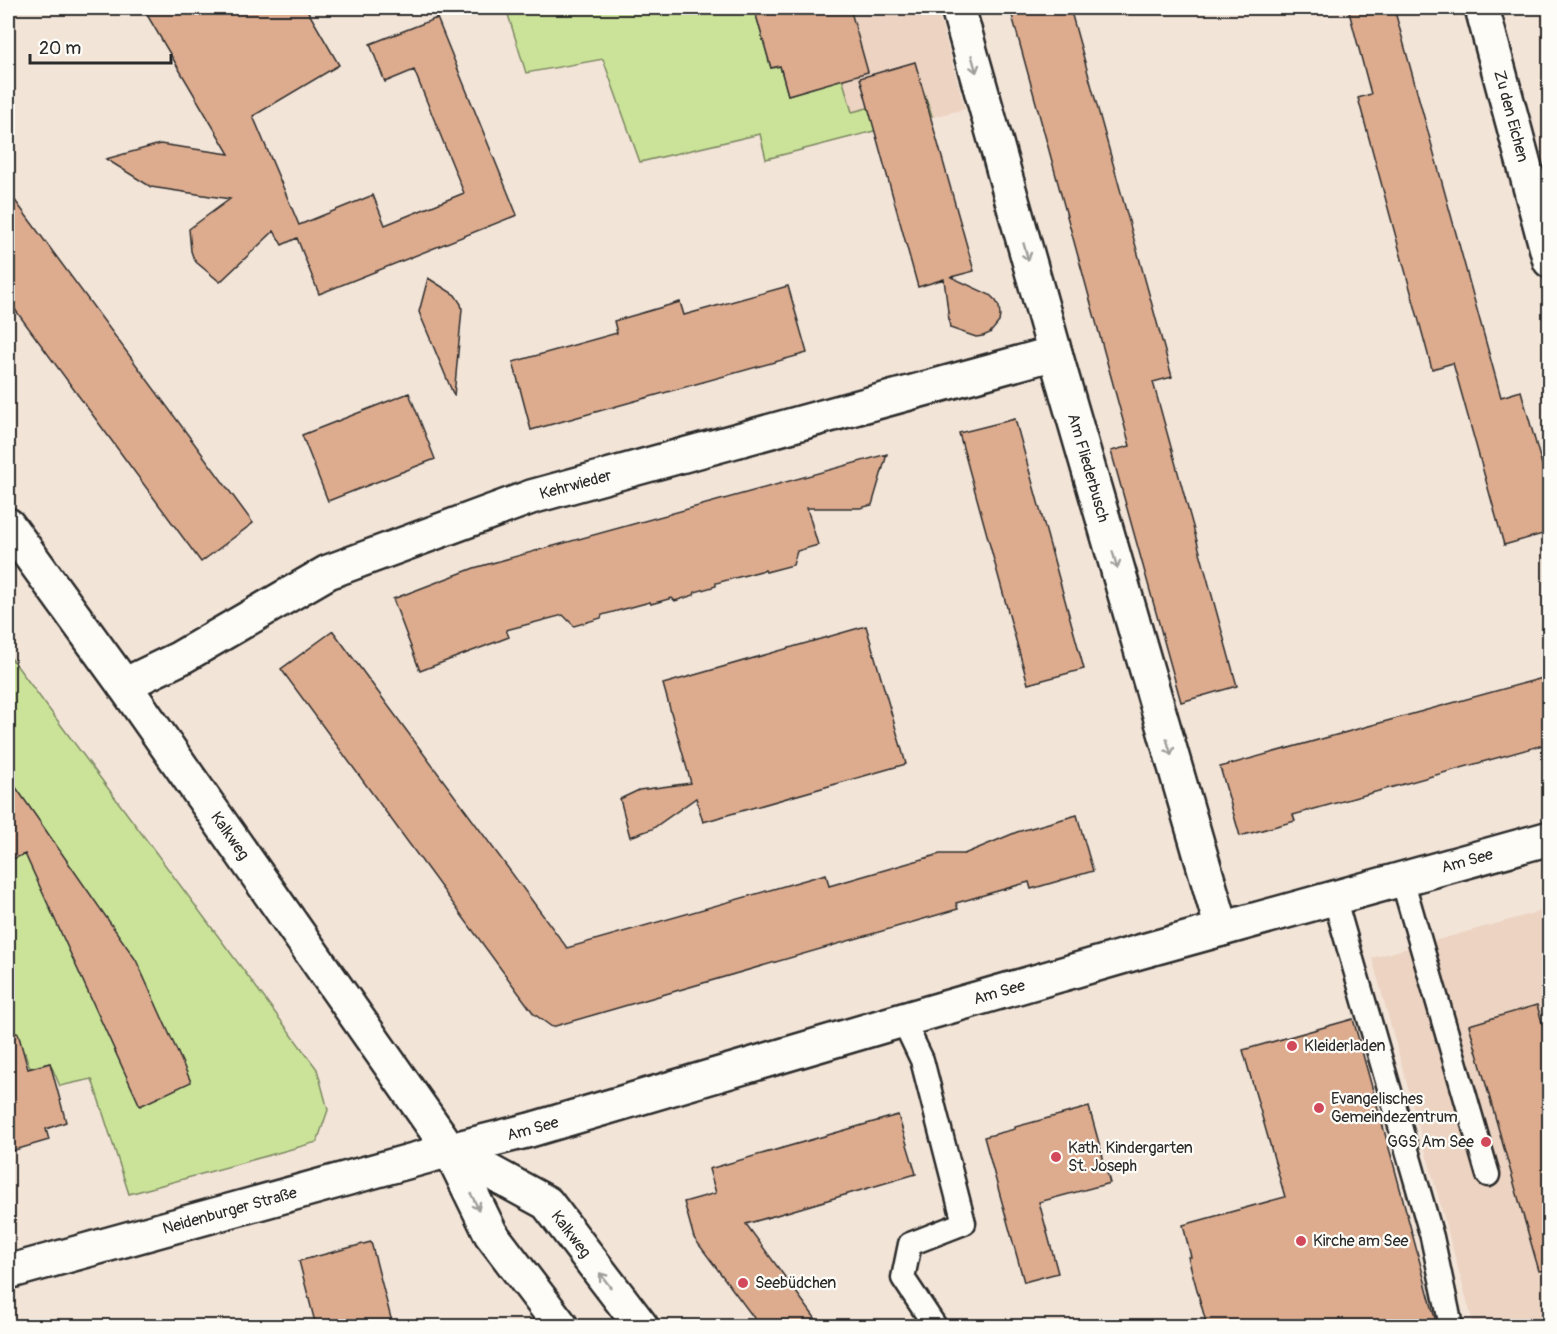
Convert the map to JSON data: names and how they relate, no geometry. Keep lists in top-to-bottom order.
{
  "streets": {
    "street": [
      "Zu den Eichen",
      "Am Fliederbusch",
      "Kehrwieder",
      "Kalkweg",
      "Am See",
      "Neidenburger Straße"
    ]
  },
  "crossings": [
    ["Am Fliederbusch", "Kehrwieder"],
    ["Am Fliederbusch", "Am See"],
    ["Kehrwieder", "Kalkweg"],
    ["Kalkweg", "Am See"],
    ["Kalkweg", "Neidenburger Straße"],
    ["Am See", "Neidenburger Straße"]
  ],
  "one_way": ["Am Fliederbusch"],
  "places": [
    "Kleiderladen",
    "Evangelisches Gemeindezentrum",
    "GGS Am See",
    "Kath. Kindergarten St. Joseph",
    "Kirche am See",
    "Seebüdchen"
  ],
  "scale_bar": "20 m"
}
